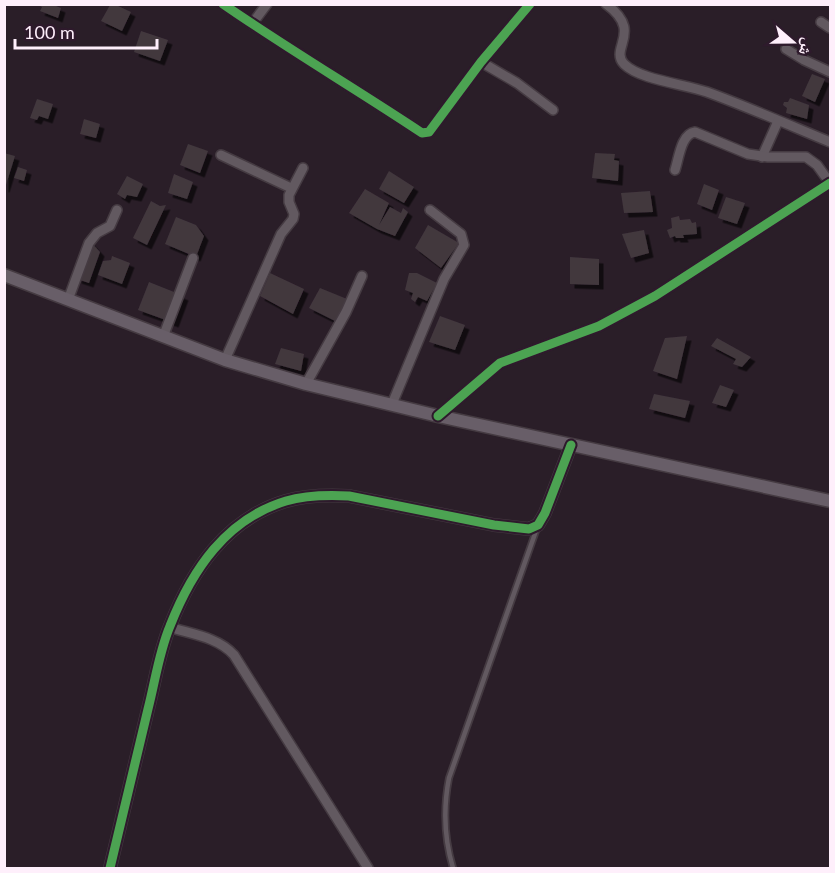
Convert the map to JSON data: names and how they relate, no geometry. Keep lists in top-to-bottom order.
{
  "scale_bar": "100 m",
  "north": "right"
}
